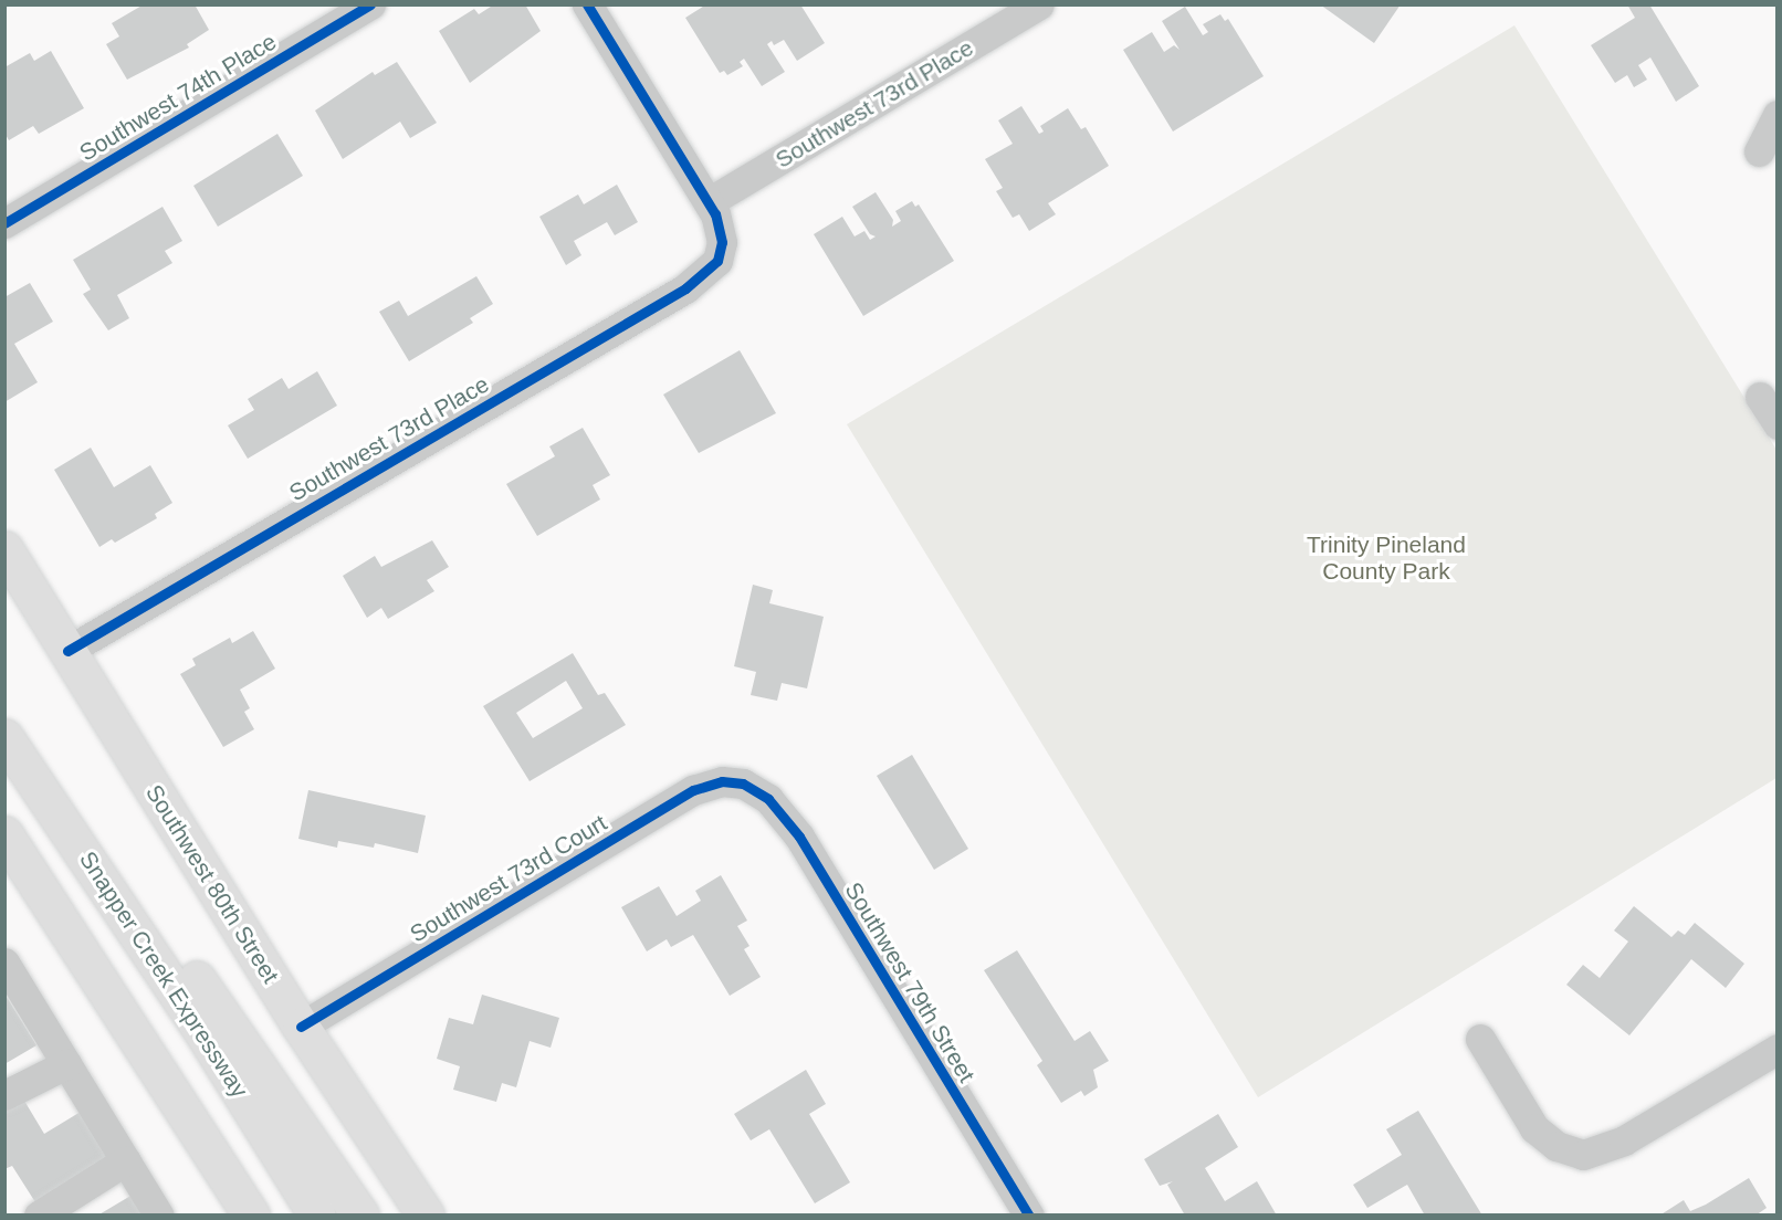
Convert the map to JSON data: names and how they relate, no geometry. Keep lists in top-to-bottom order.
{
  "streets": {
    "main road": ["Southwest 80th Street", "Snapper Creek Expressway"],
    "street": [
      "Southwest 74th Place",
      "Southwest 73rd Place",
      "Southwest 73rd Court",
      "Southwest 79th Street"
    ]
  },
  "crossings": [
    ["Southwest 73rd Place", "Southwest 80th Street"],
    ["Southwest 73rd Court", "Southwest 80th Street"],
    ["Southwest 73rd Court", "Southwest 79th Street"]
  ],
  "parks": ["Trinity Pineland County Park"]
}
